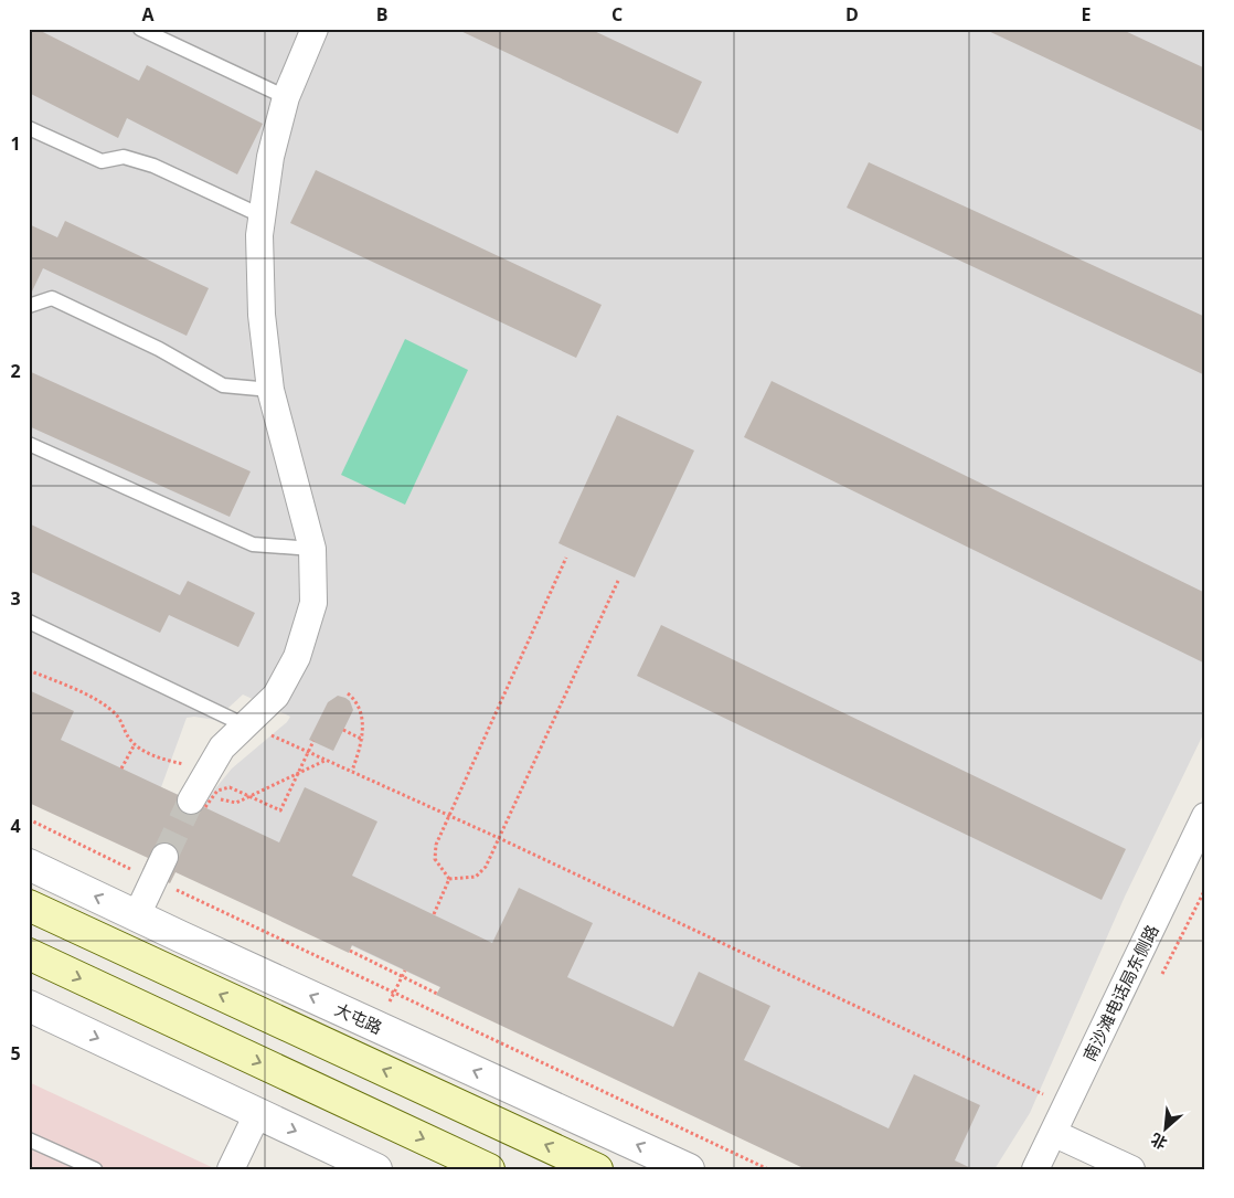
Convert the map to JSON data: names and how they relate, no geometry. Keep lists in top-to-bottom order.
{
  "streets": {
    "street": ["南沙滩电话局东侧路", "大屯路"]
  },
  "north": "bottom left",
  "grid": {
    "columns": [
      "A",
      "B",
      "C",
      "D",
      "E"
    ],
    "rows": [
      "1",
      "2",
      "3",
      "4",
      "5"
    ]
  }
}
